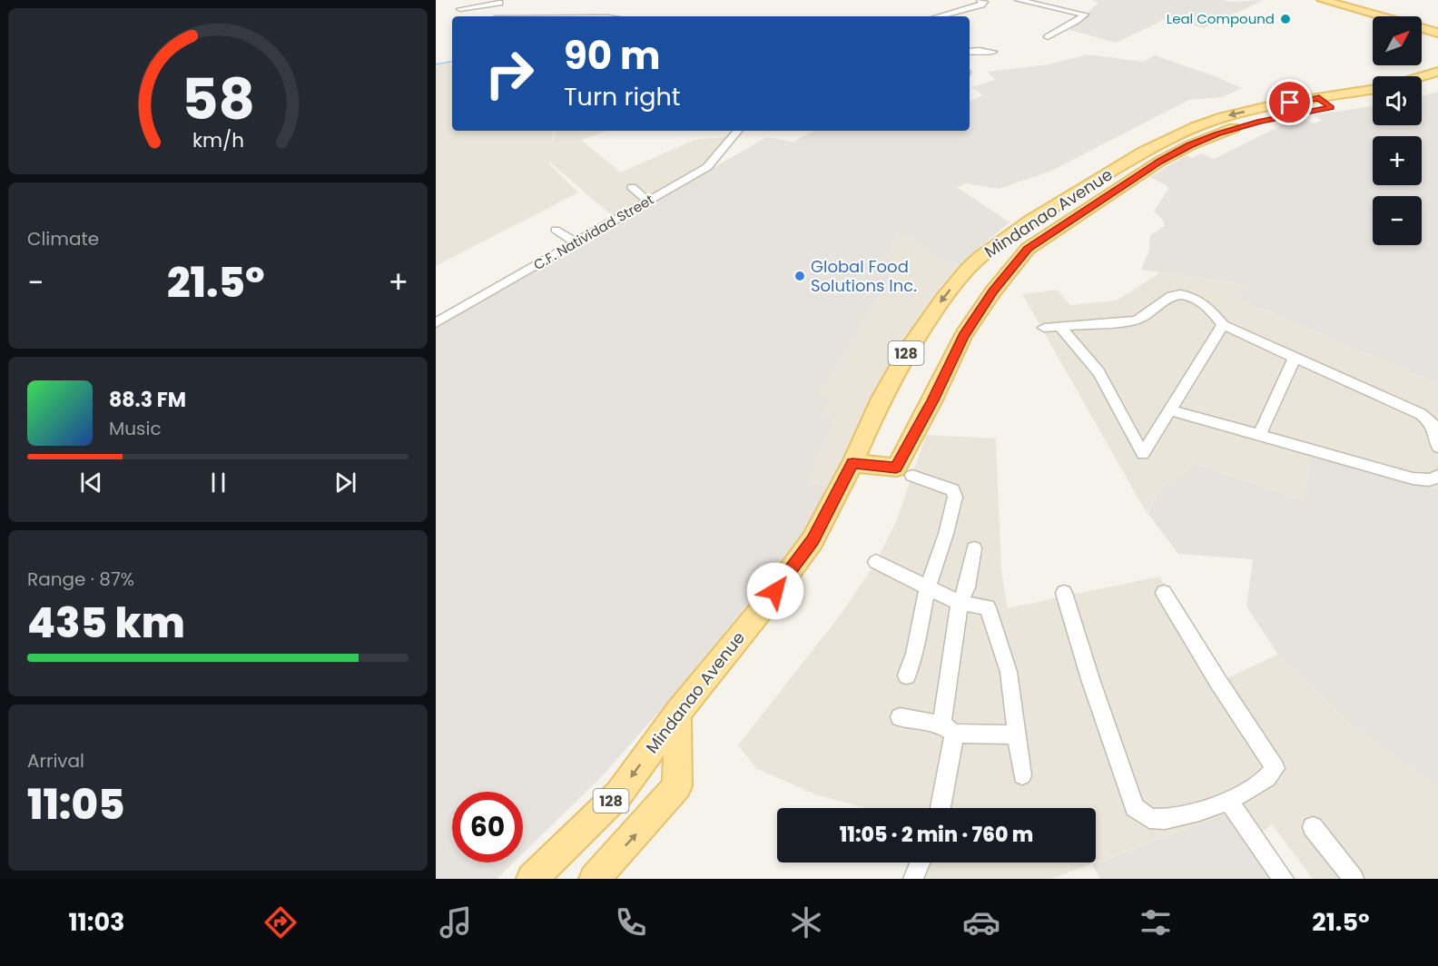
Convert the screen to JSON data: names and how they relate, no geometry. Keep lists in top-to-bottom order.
{
  "streets": {
    "main road": ["Mindanao Avenue", "128"],
    "street": ["C.F. Natividad Street"]
  },
  "crossings": [
    ["Mindanao Avenue", "128"]
  ],
  "places": ["Leal Compound", "Global Food Solutions Inc."],
  "north": "top right",
  "page": {
    "map_buttons": ["+", "−"],
    "turn": ["90 m", "Turn right"],
    "tile": [
      "Climate",
      ["Range · 87%", "435 km"],
      ["Arrival", "11:05"]
    ],
    "heat": ["−", "21.5°", "+"],
    "song": ["88.3 FM", "Music"],
    "limit": "60",
    "trip": "11:05 · 2 min · 760 m",
    "tabs": ["11:03", "21.5°"],
    "gauge": ["58", "km/h"]
  }
}
